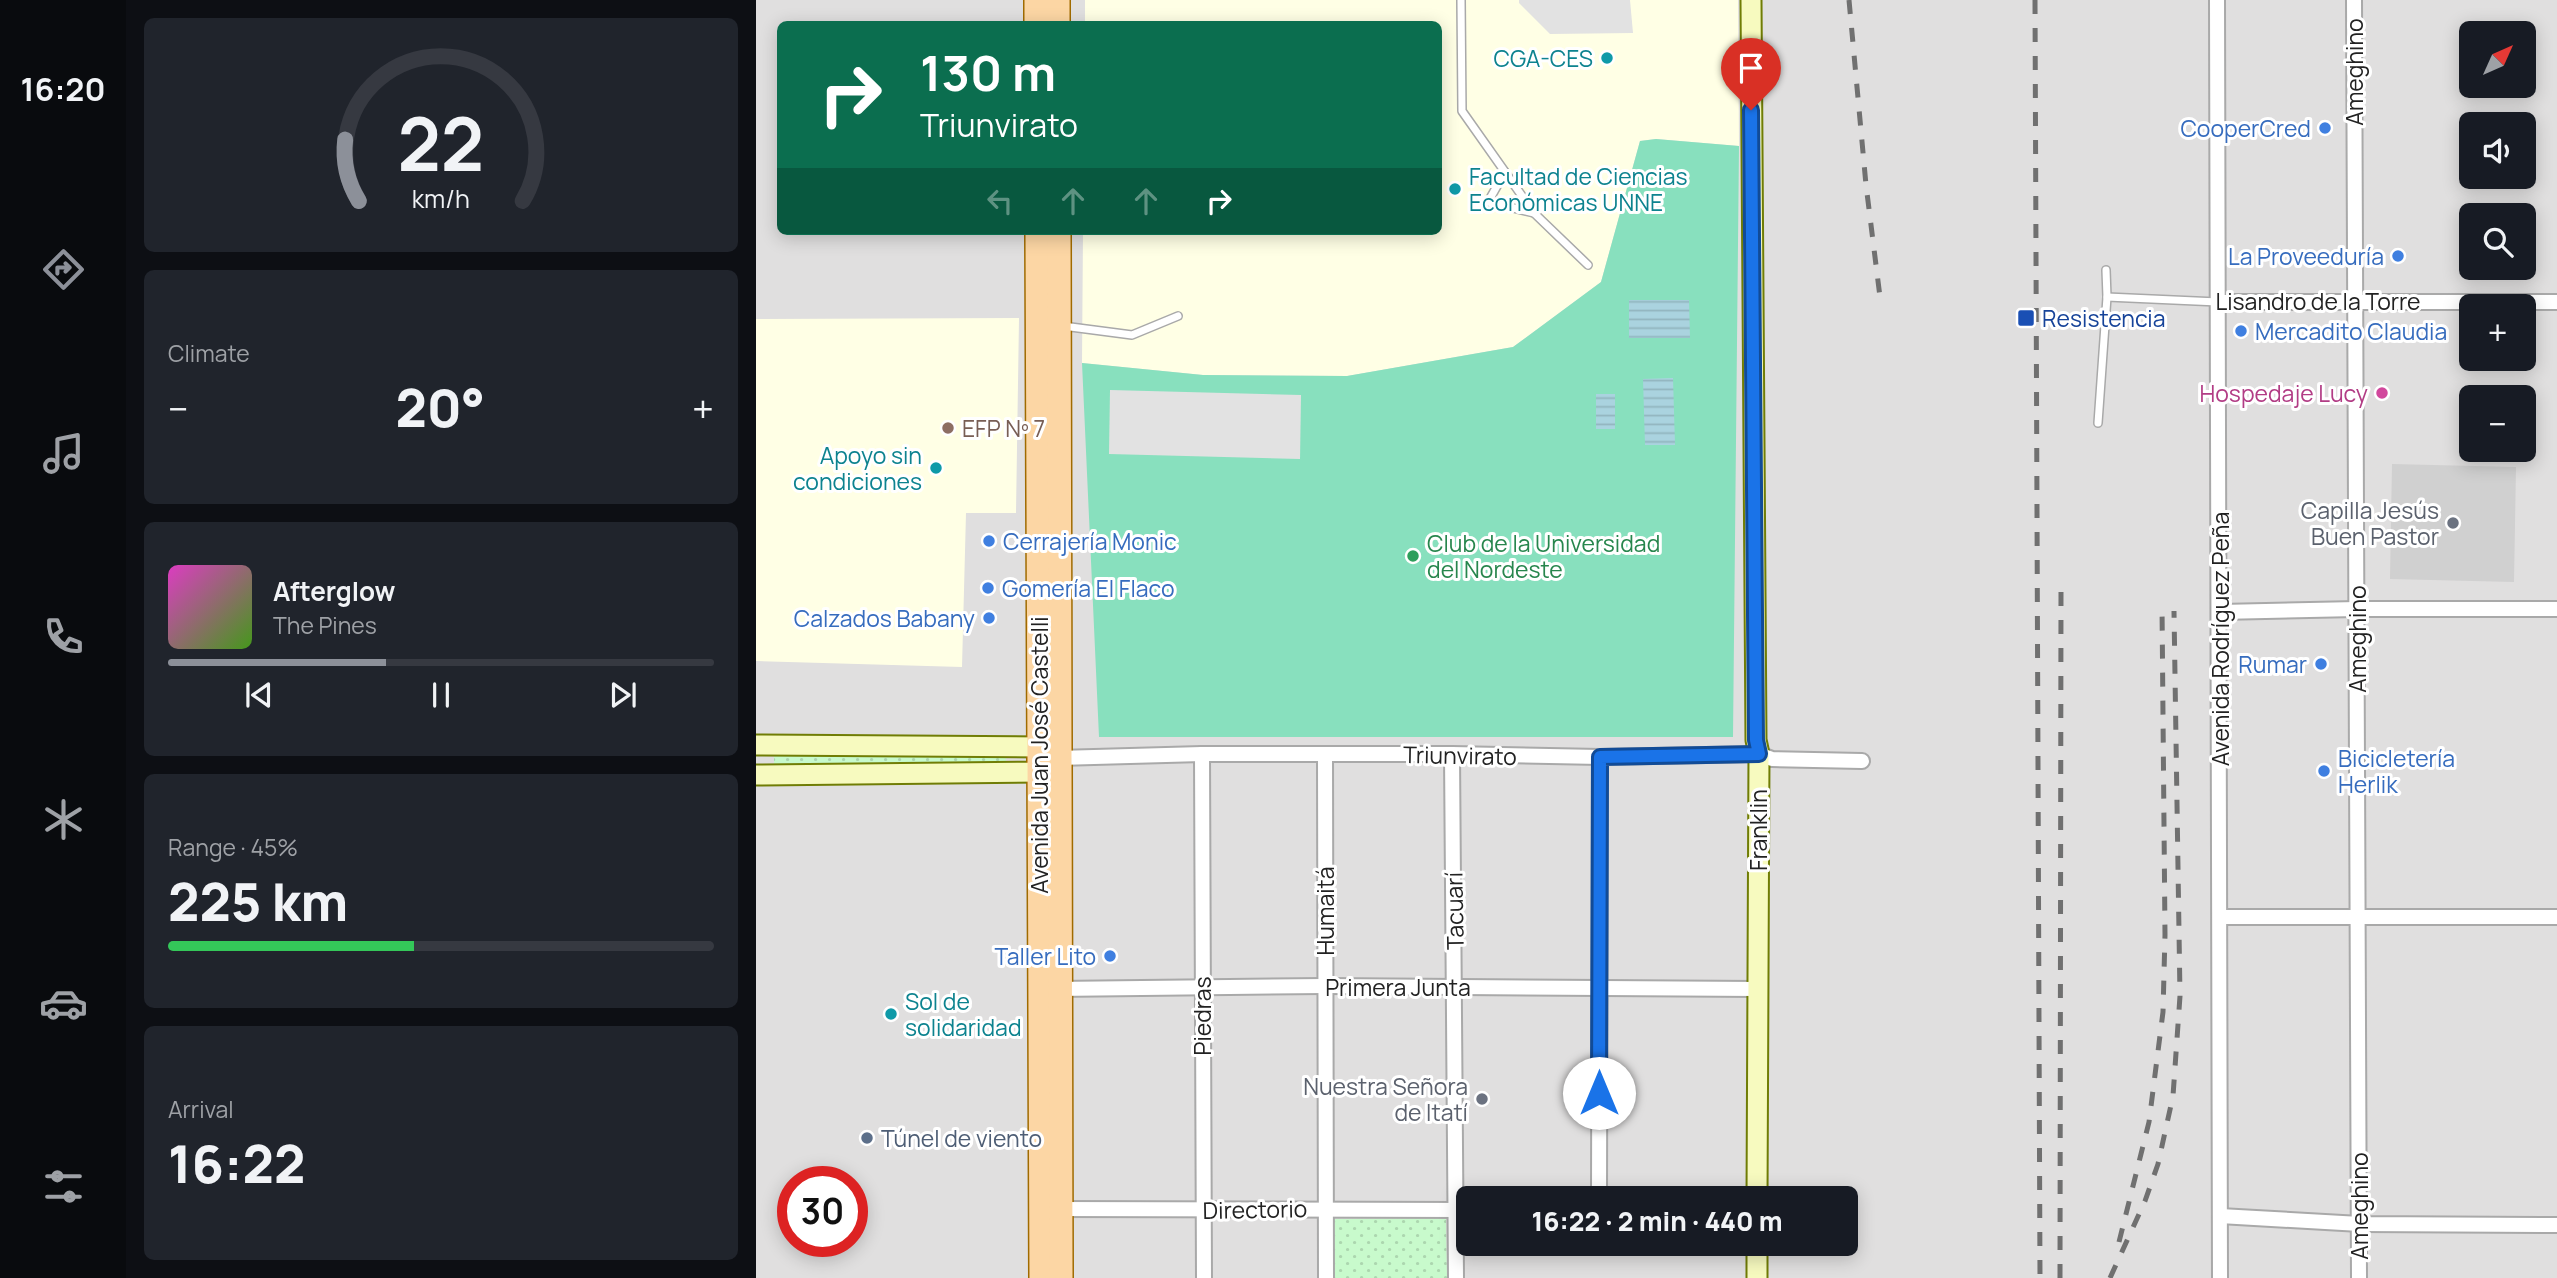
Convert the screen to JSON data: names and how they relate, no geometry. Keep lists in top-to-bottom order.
{
  "streets": {
    "main road": ["Avenida Juan José Castelli"],
    "street": [
      "Ameghino",
      "Lisandro de la Torre",
      "Avenida Rodríguez Peña",
      "Triunvirato",
      "Franklin",
      "Humaitá",
      "Tacuarí",
      "Primera Junta",
      "Piedras",
      "Directorio"
    ]
  },
  "crossings": [
    ["Ameghino", "Lisandro de la Torre"],
    ["Lisandro de la Torre", "Avenida Rodríguez Peña"],
    ["Avenida Juan José Castelli", "Triunvirato"],
    ["Avenida Juan José Castelli", "Primera Junta"],
    ["Avenida Juan José Castelli", "Directorio"],
    ["Triunvirato", "Franklin"],
    ["Triunvirato", "Humaitá"],
    ["Triunvirato", "Tacuarí"],
    ["Triunvirato", "Piedras"],
    ["Franklin", "Primera Junta"],
    ["Humaitá", "Primera Junta"],
    ["Humaitá", "Directorio"],
    ["Tacuarí", "Primera Junta"],
    ["Primera Junta", "Piedras"],
    ["Piedras", "Directorio"]
  ],
  "places": {
    "other": [
      "CGA-CES",
      "CooperCred",
      "Facultad de Ciencias Económicas UNNE",
      "La Proveeduría",
      "Mercadito Claudia",
      "Hospedaje Lucy",
      "EFP Nº 7",
      "Apoyo sin condiciones",
      "Capilla Jesús Buen Pastor",
      "Cerrajería Monic",
      "Club de la Universidad del Nordeste",
      "Gomería El Flaco",
      "Calzados Babany",
      "Rumar",
      "Bicicletería Herlik",
      "Taller Lito",
      "Sol de solidaridad",
      "Nuestra Señora de Itatí",
      "Túnel de viento"
    ],
    "transit": ["Resistencia"]
  },
  "north": "top right",
  "page": {
    "tabs": "16:20",
    "map_buttons": ["+", "−"],
    "turn": ["130 m", "Triunvirato"],
    "tile": [
      "Climate",
      ["Range · 45%", "225 km"],
      ["Arrival", "16:22"]
    ],
    "heat": ["−", "20°", "+"],
    "song": ["Afterglow", "The Pines"],
    "limit": "30",
    "trip": "16:22 · 2 min · 440 m",
    "gauge": ["22", "km/h"]
  }
}
